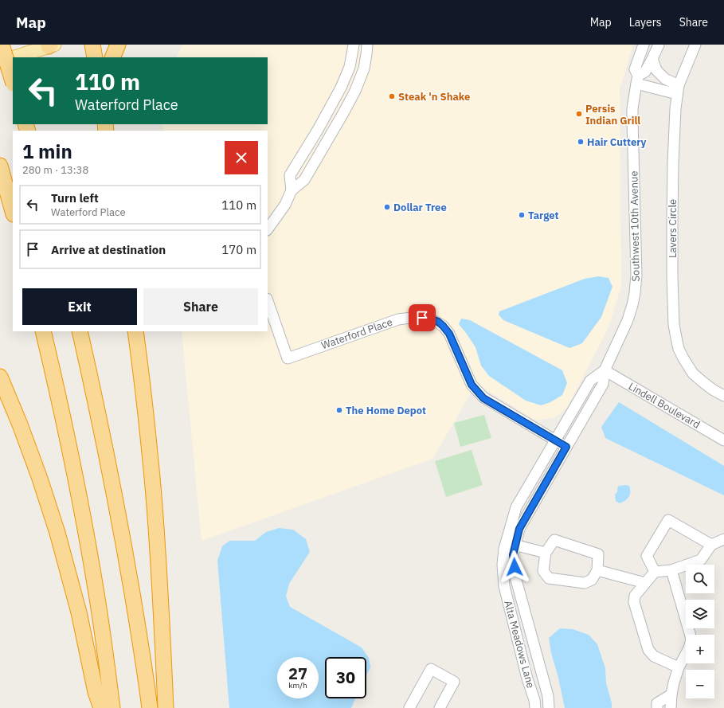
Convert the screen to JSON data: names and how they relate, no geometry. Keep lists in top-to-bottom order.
{
  "streets": {
    "street": [
      "Southwest 10th Avenue",
      "Lavers Circle",
      "Waterford Place",
      "Lindell Boulevard",
      "Alta Meadows Lane"
    ]
  },
  "crossings": [
    ["Southwest 10th Avenue", "Lindell Boulevard"],
    ["Southwest 10th Avenue", "Alta Meadows Lane"],
    ["Waterford Place", "Alta Meadows Lane"],
    ["Lindell Boulevard", "Alta Meadows Lane"]
  ],
  "places": [
    "Steak 'n Shake",
    "Persis Indian Grill",
    "Hair Cuttery",
    "Dollar Tree",
    "Target",
    "The Home Depot"
  ],
  "page": {
    "header": "Map",
    "nav": ["Map", "Layers", "Share"],
    "turn": ["110 m", "Waterford Place"],
    "heading": ["1 min", "280 m · 13:38"],
    "list": [
      {
        "name": "Turn left",
        "note": "Waterford Place",
        "value": "110 m"
      },
      {
        "name": "Arrive at destination",
        "value": "170 m"
      }
    ],
    "buttons": ["Exit", "Share"],
    "map_buttons": ["+", "−"],
    "speed": "27 km/h",
    "limit": "30"
  }
}
